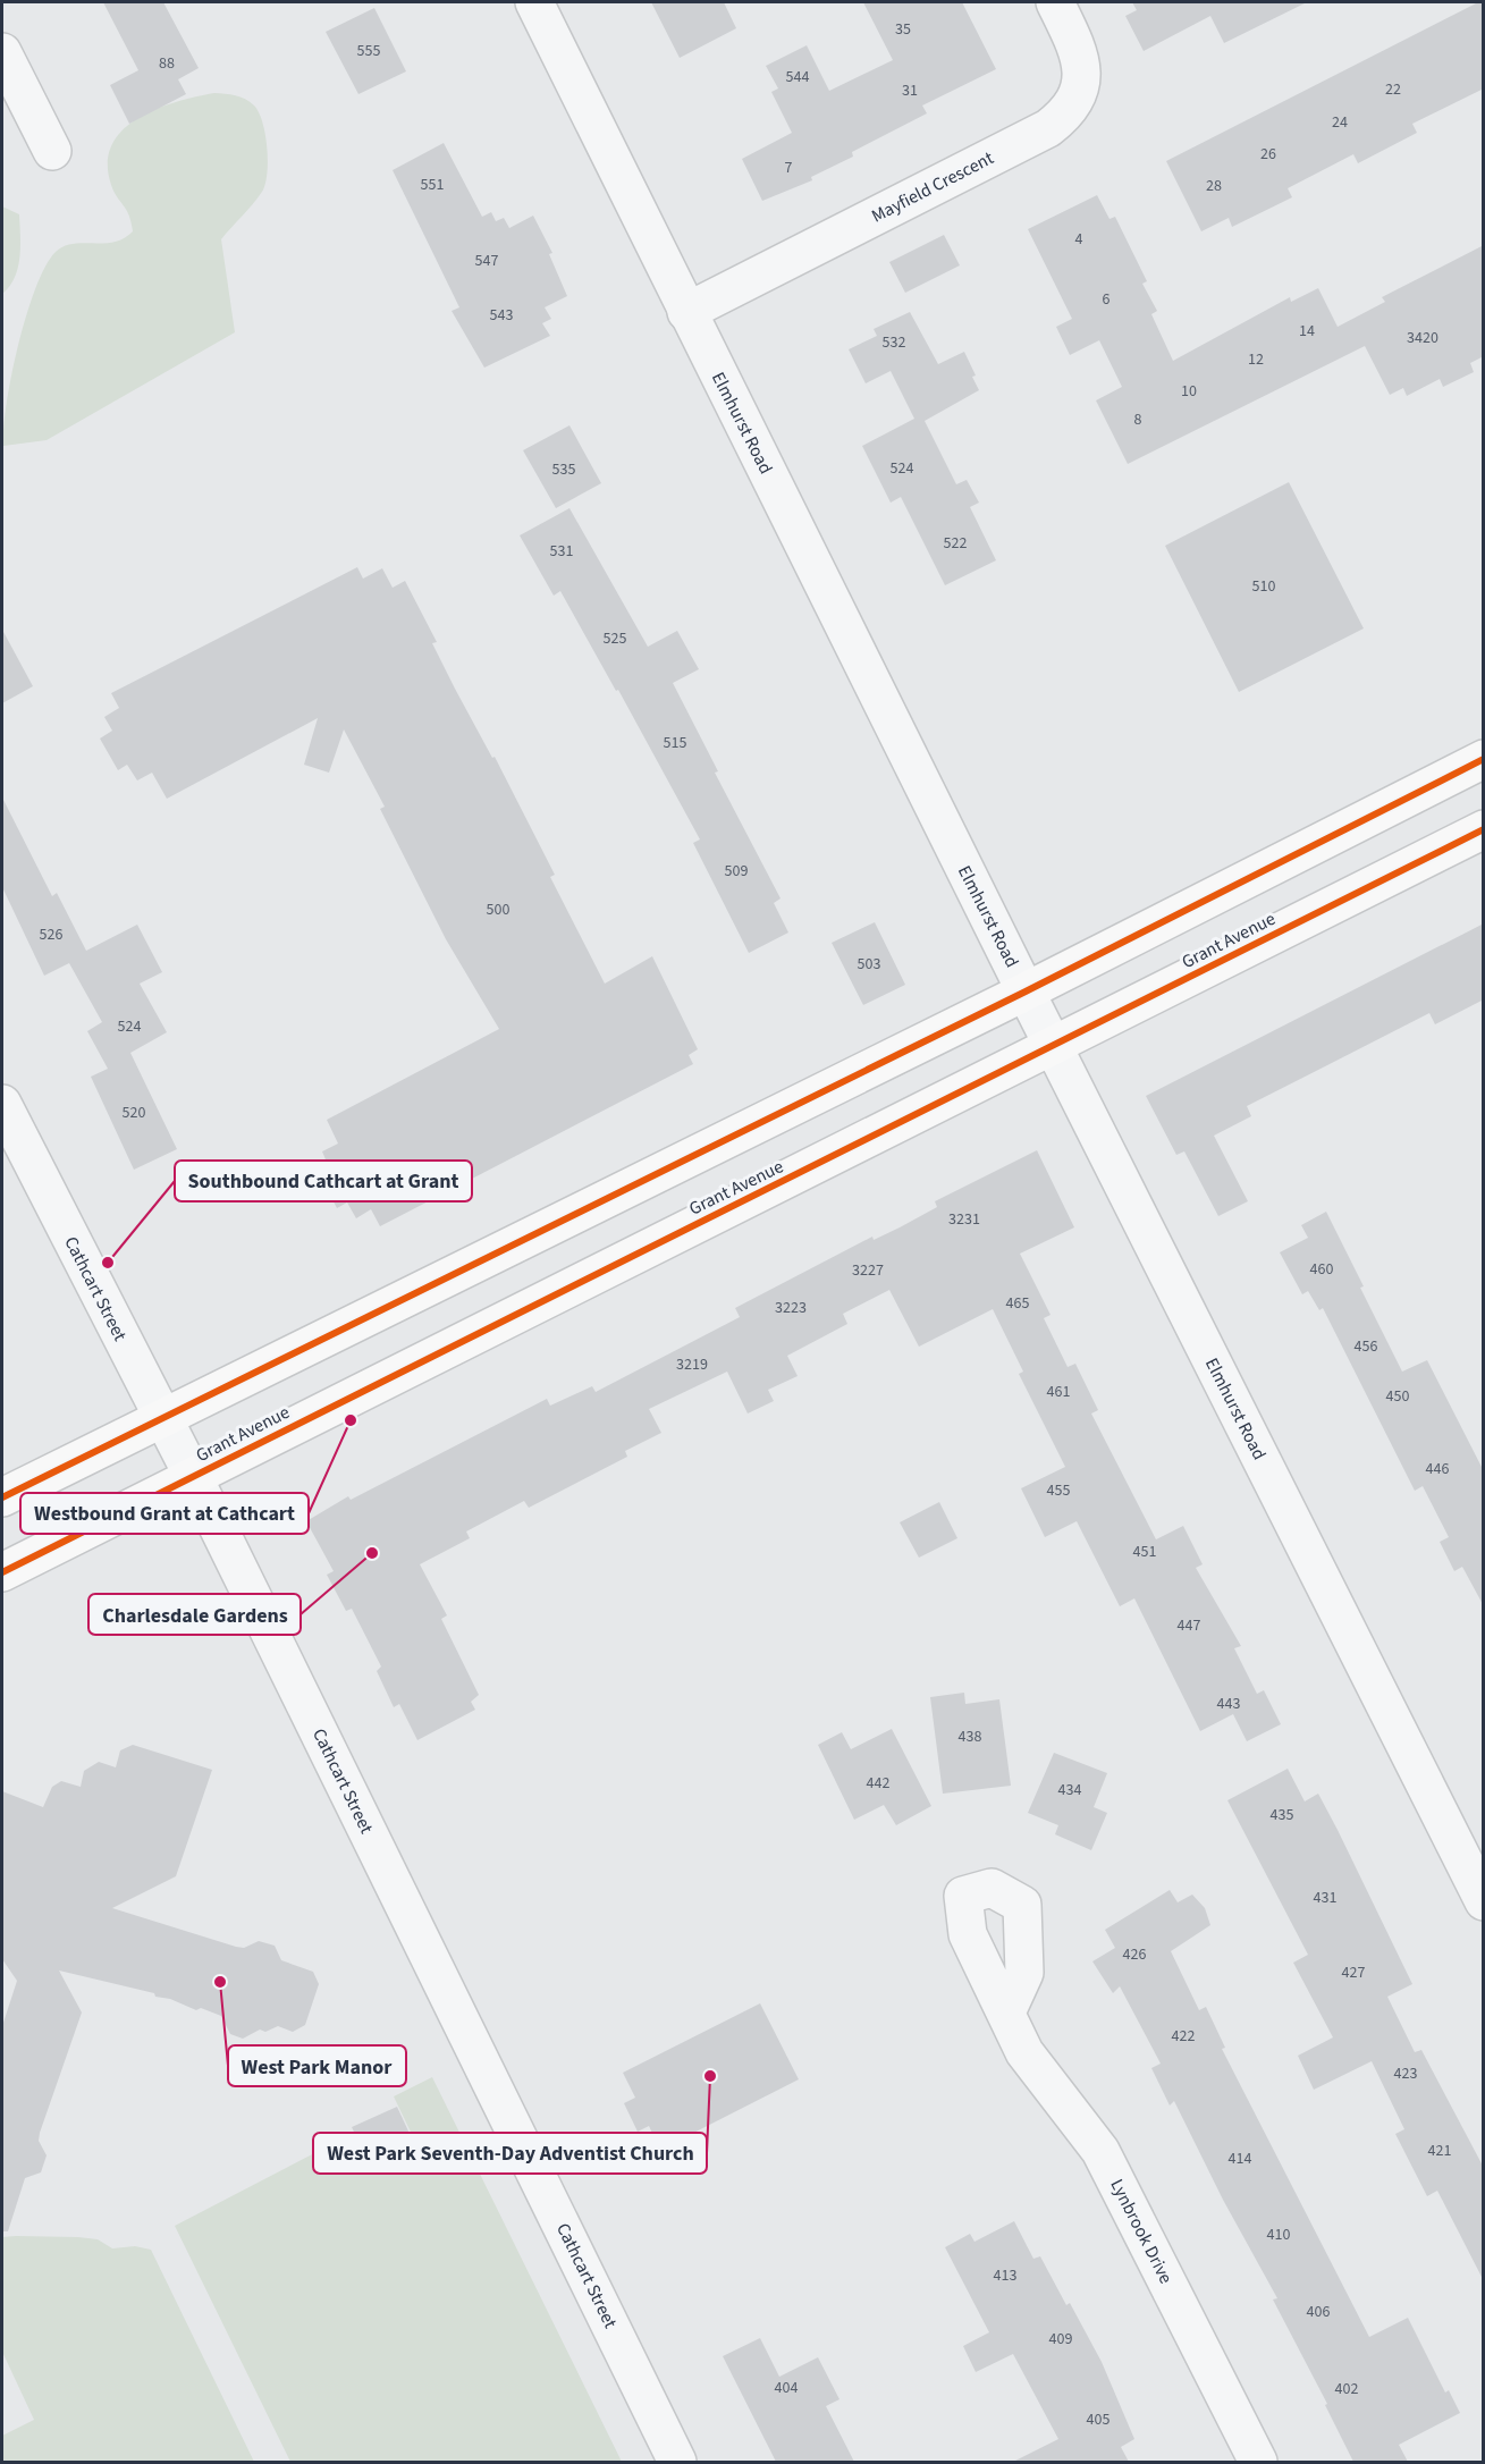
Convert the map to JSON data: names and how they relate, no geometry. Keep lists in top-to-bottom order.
{
  "streets": {
    "main road": ["Grant Avenue"],
    "street": [
      "Mayfield Crescent",
      "Elmhurst Road",
      "Cathcart Street",
      "Lynbrook Drive"
    ]
  },
  "crossings": [
    ["Mayfield Crescent", "Elmhurst Road"],
    ["Elmhurst Road", "Grant Avenue"],
    ["Grant Avenue", "Cathcart Street"]
  ],
  "places": [
    "Southbound Cathcart at Grant",
    "Westbound Grant at Cathcart",
    "Charlesdale Gardens",
    "West Park Manor",
    "West Park Seventh-Day Adventist Church"
  ],
  "house_numbers": [
    "35",
    "555",
    "88",
    "544",
    "22",
    "31",
    "24",
    "26",
    "7",
    "551",
    "28",
    "4",
    "547",
    "6",
    "543",
    "14",
    "3420",
    "532",
    "12",
    "10",
    "8",
    "524",
    "535",
    "522",
    "531",
    "510",
    "525",
    "515",
    "509",
    "500",
    "526",
    "503",
    "524",
    "520",
    "3231",
    "460",
    "3227",
    "465",
    "3223",
    "456",
    "3219",
    "461",
    "450",
    "446",
    "455",
    "451",
    "447",
    "443",
    "438",
    "442",
    "434",
    "435",
    "431",
    "426",
    "427",
    "422",
    "423",
    "421",
    "414",
    "410",
    "413",
    "406",
    "409",
    "404",
    "402",
    "405"
  ]
}
